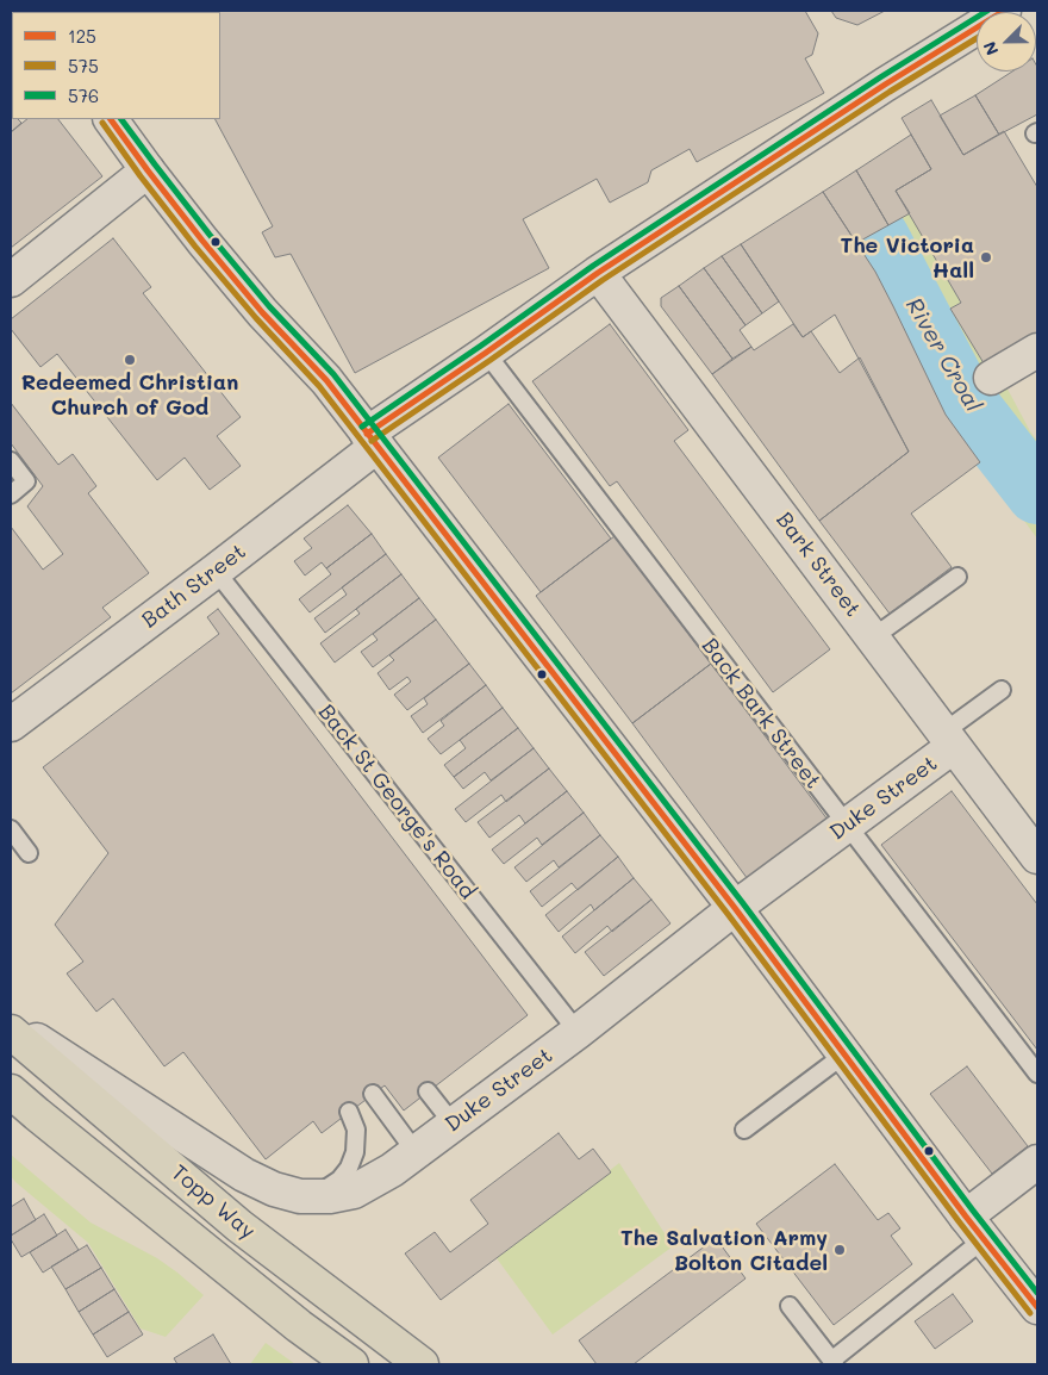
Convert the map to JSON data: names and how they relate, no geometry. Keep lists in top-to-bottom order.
{
  "streets": {
    "main road": ["Topp Way"],
    "street": ["Bark Street", "Bath Street", "Duke Street"],
    "lane": ["Back Bark Street", "Back St George's Road"]
  },
  "crossings": [
    ["Bark Street", "Bath Street"],
    ["Bark Street", "Duke Street"],
    ["Bath Street", "Back Bark Street"],
    ["Bath Street", "Back St George's Road"],
    ["Back Bark Street", "Duke Street"],
    ["Duke Street", "Back St George's Road"]
  ],
  "water": ["River Croal"],
  "places": ["The Victoria Hall", "Redeemed Christian Church of God", "The Salvation Army Bolton Citadel"],
  "lines": ["transit line 125", "transit line 576", "transit line 575"],
  "legend": ["125", "575", "576"],
  "north": "bottom left"
}
